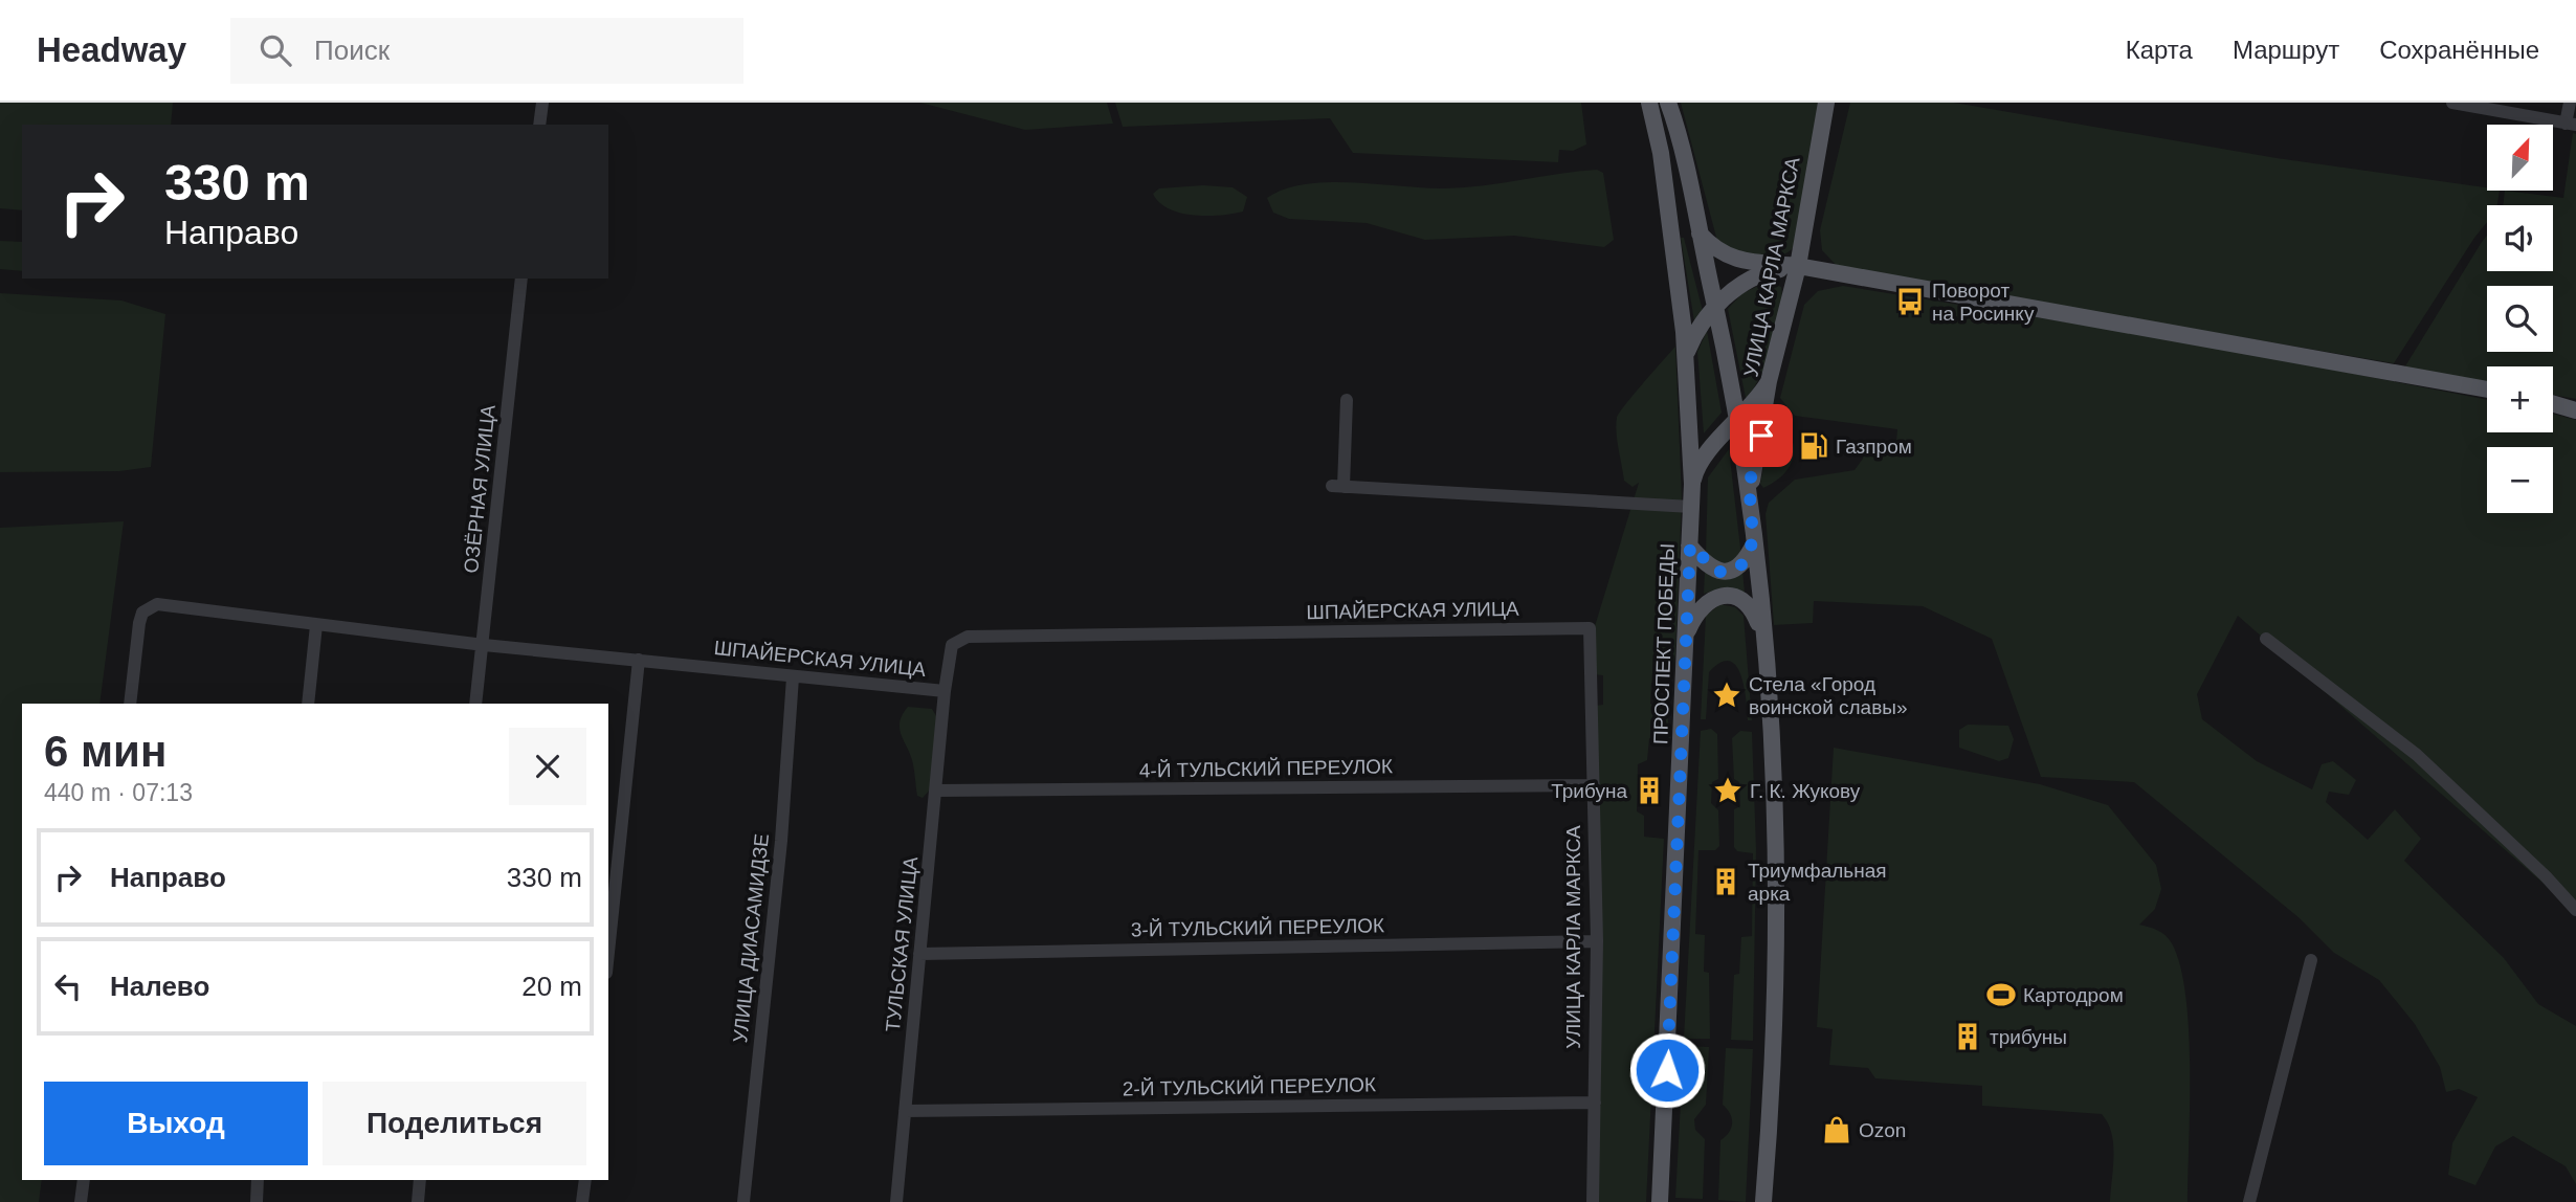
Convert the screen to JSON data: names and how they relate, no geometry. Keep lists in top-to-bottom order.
{
  "streets": {
    "main road": ["УЛИЦА КАРЛА МАРКСА", "ПРОСПЕКТ ПОБЕДЫ"],
    "street": [
      "ОЗЁРНАЯ УЛИЦА",
      "ШПАЙЕРСКАЯ УЛИЦА",
      "4-Й ТУЛЬСКИЙ ПЕРЕУЛОК",
      "3-Й ТУЛЬСКИЙ ПЕРЕУЛОК",
      "УЛИЦА ДИАСАМИДЗЕ",
      "ТУЛЬСКАЯ УЛИЦА",
      "2-Й ТУЛЬСКИЙ ПЕРЕУЛОК"
    ]
  },
  "crossings": [
    ["УЛИЦА КАРЛА МАРКСА", "ШПАЙЕРСКАЯ УЛИЦА"],
    ["УЛИЦА КАРЛА МАРКСА", "4-Й ТУЛЬСКИЙ ПЕРЕУЛОК"],
    ["УЛИЦА КАРЛА МАРКСА", "3-Й ТУЛЬСКИЙ ПЕРЕУЛОК"],
    ["УЛИЦА КАРЛА МАРКСА", "2-Й ТУЛЬСКИЙ ПЕРЕУЛОК"],
    ["ОЗЁРНАЯ УЛИЦА", "ШПАЙЕРСКАЯ УЛИЦА"],
    ["ШПАЙЕРСКАЯ УЛИЦА", "УЛИЦА ДИАСАМИДЗЕ"],
    ["ШПАЙЕРСКАЯ УЛИЦА", "ТУЛЬСКАЯ УЛИЦА"],
    ["4-Й ТУЛЬСКИЙ ПЕРЕУЛОК", "ТУЛЬСКАЯ УЛИЦА"],
    ["3-Й ТУЛЬСКИЙ ПЕРЕУЛОК", "ТУЛЬСКАЯ УЛИЦА"],
    ["ТУЛЬСКАЯ УЛИЦА", "2-Й ТУЛЬСКИЙ ПЕРЕУЛОК"]
  ],
  "places": {
    "bus stop": ["Поворот на Росинку"],
    "fuel station": ["Газпром"],
    "place": ["Стела «Город воинской славы»", "Г. К. Жукову"],
    "building": ["Трибуна", "Триумфальная арка", "трибуны"],
    "sports": ["Картодром"],
    "shop": ["Ozon"]
  },
  "north": "top right",
  "page": {
    "header": "Headway",
    "search": "Поиск",
    "nav": ["Карта", "Маршрут", "Сохранённые"],
    "map_buttons": ["+", "−"],
    "turn": ["330 m", "Направо"],
    "heading": ["6 мин", "440 m · 07:13"],
    "list": [
      {
        "name": "Направо",
        "value": "330 m"
      },
      {
        "name": "Налево",
        "value": "20 m"
      }
    ],
    "buttons": ["Выход", "Поделиться"]
  }
}
